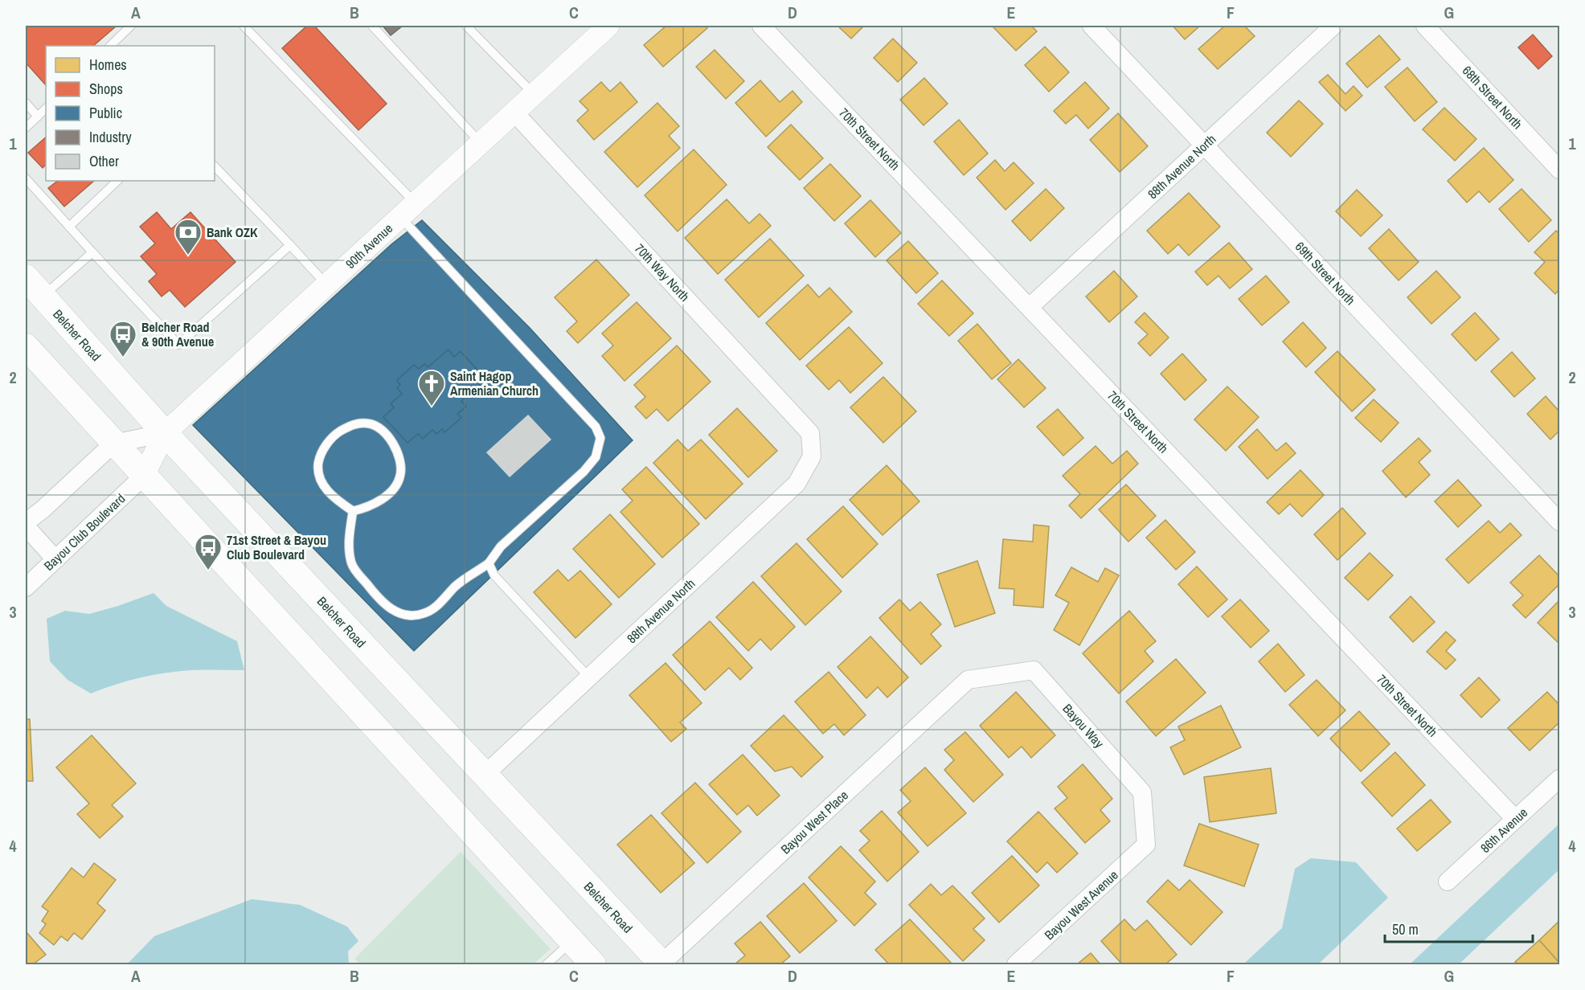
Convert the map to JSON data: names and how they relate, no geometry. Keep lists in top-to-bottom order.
{
  "streets": {
    "main road": ["Belcher Road"],
    "street": [
      "68th Street North",
      "70th Street North",
      "88th Avenue North",
      "90th Avenue",
      "70th Way North",
      "69th Street North",
      "Bayou Club Boulevard",
      "Bayou Way",
      "Bayou West Place",
      "86th Avenue",
      "Bayou West Avenue"
    ]
  },
  "crossings": [
    ["70th Street North", "88th Avenue North"],
    ["70th Street North", "86th Avenue"],
    ["88th Avenue North", "70th Way North"],
    ["88th Avenue North", "69th Street North"],
    ["88th Avenue North", "Belcher Road"],
    ["90th Avenue", "70th Way North"],
    ["90th Avenue", "Belcher Road"],
    ["90th Avenue", "Bayou Club Boulevard"],
    ["Belcher Road", "Bayou West Place"],
    ["Bayou Way", "Bayou West Place"],
    ["Bayou Way", "Bayou West Avenue"]
  ],
  "places": {
    "bank": ["Bank OZK"],
    "bus stop": ["Belcher Road & 90th Avenue", "71st Street & Bayou Club Boulevard"],
    "church": ["Saint Hagop Armenian Church"]
  },
  "legend": [
    "Homes",
    "Shops",
    "Public",
    "Industry",
    "Other"
  ],
  "scale_bar": "50 m",
  "grid": {
    "columns": [
      "A",
      "B",
      "C",
      "D",
      "E",
      "F",
      "G"
    ],
    "rows": [
      "1",
      "2",
      "3",
      "4"
    ]
  }
}
